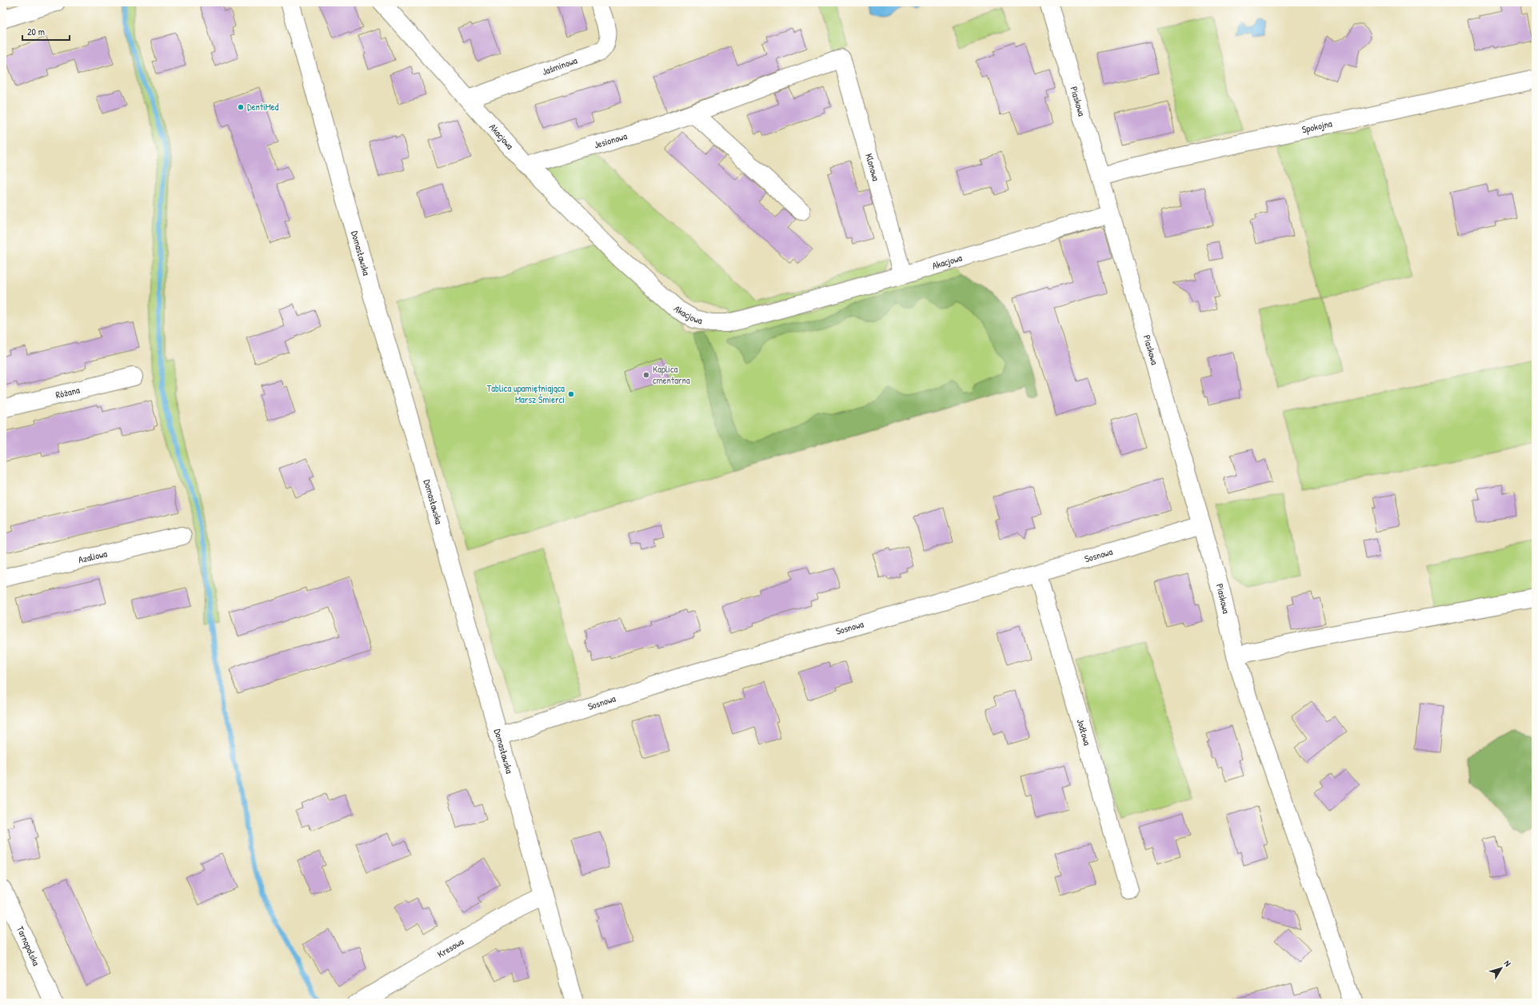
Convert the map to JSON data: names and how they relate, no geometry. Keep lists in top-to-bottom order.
{
  "streets": {
    "street": [
      "Jaśminowa",
      "Piaskowa",
      "Spokojna",
      "Akacjowa",
      "Jesionowa",
      "Klonowa",
      "Domasławska",
      "Różana",
      "Sosnowa",
      "Azaliowa",
      "Jodłowa",
      "Tarnopolska",
      "Kresowa"
    ]
  },
  "crossings": [
    ["Jaśminowa", "Akacjowa"],
    ["Piaskowa", "Spokojna"],
    ["Piaskowa", "Akacjowa"],
    ["Piaskowa", "Sosnowa"],
    ["Akacjowa", "Jesionowa"],
    ["Akacjowa", "Klonowa"],
    ["Jesionowa", "Klonowa"],
    ["Domasławska", "Sosnowa"],
    ["Domasławska", "Kresowa"],
    ["Sosnowa", "Jodłowa"]
  ],
  "places": ["DentiMed", "Kaplica cmentarna", "Tablica upamiętniająca Marsz Śmierci"],
  "scale_bar": "20 m",
  "north": "top right"
}
